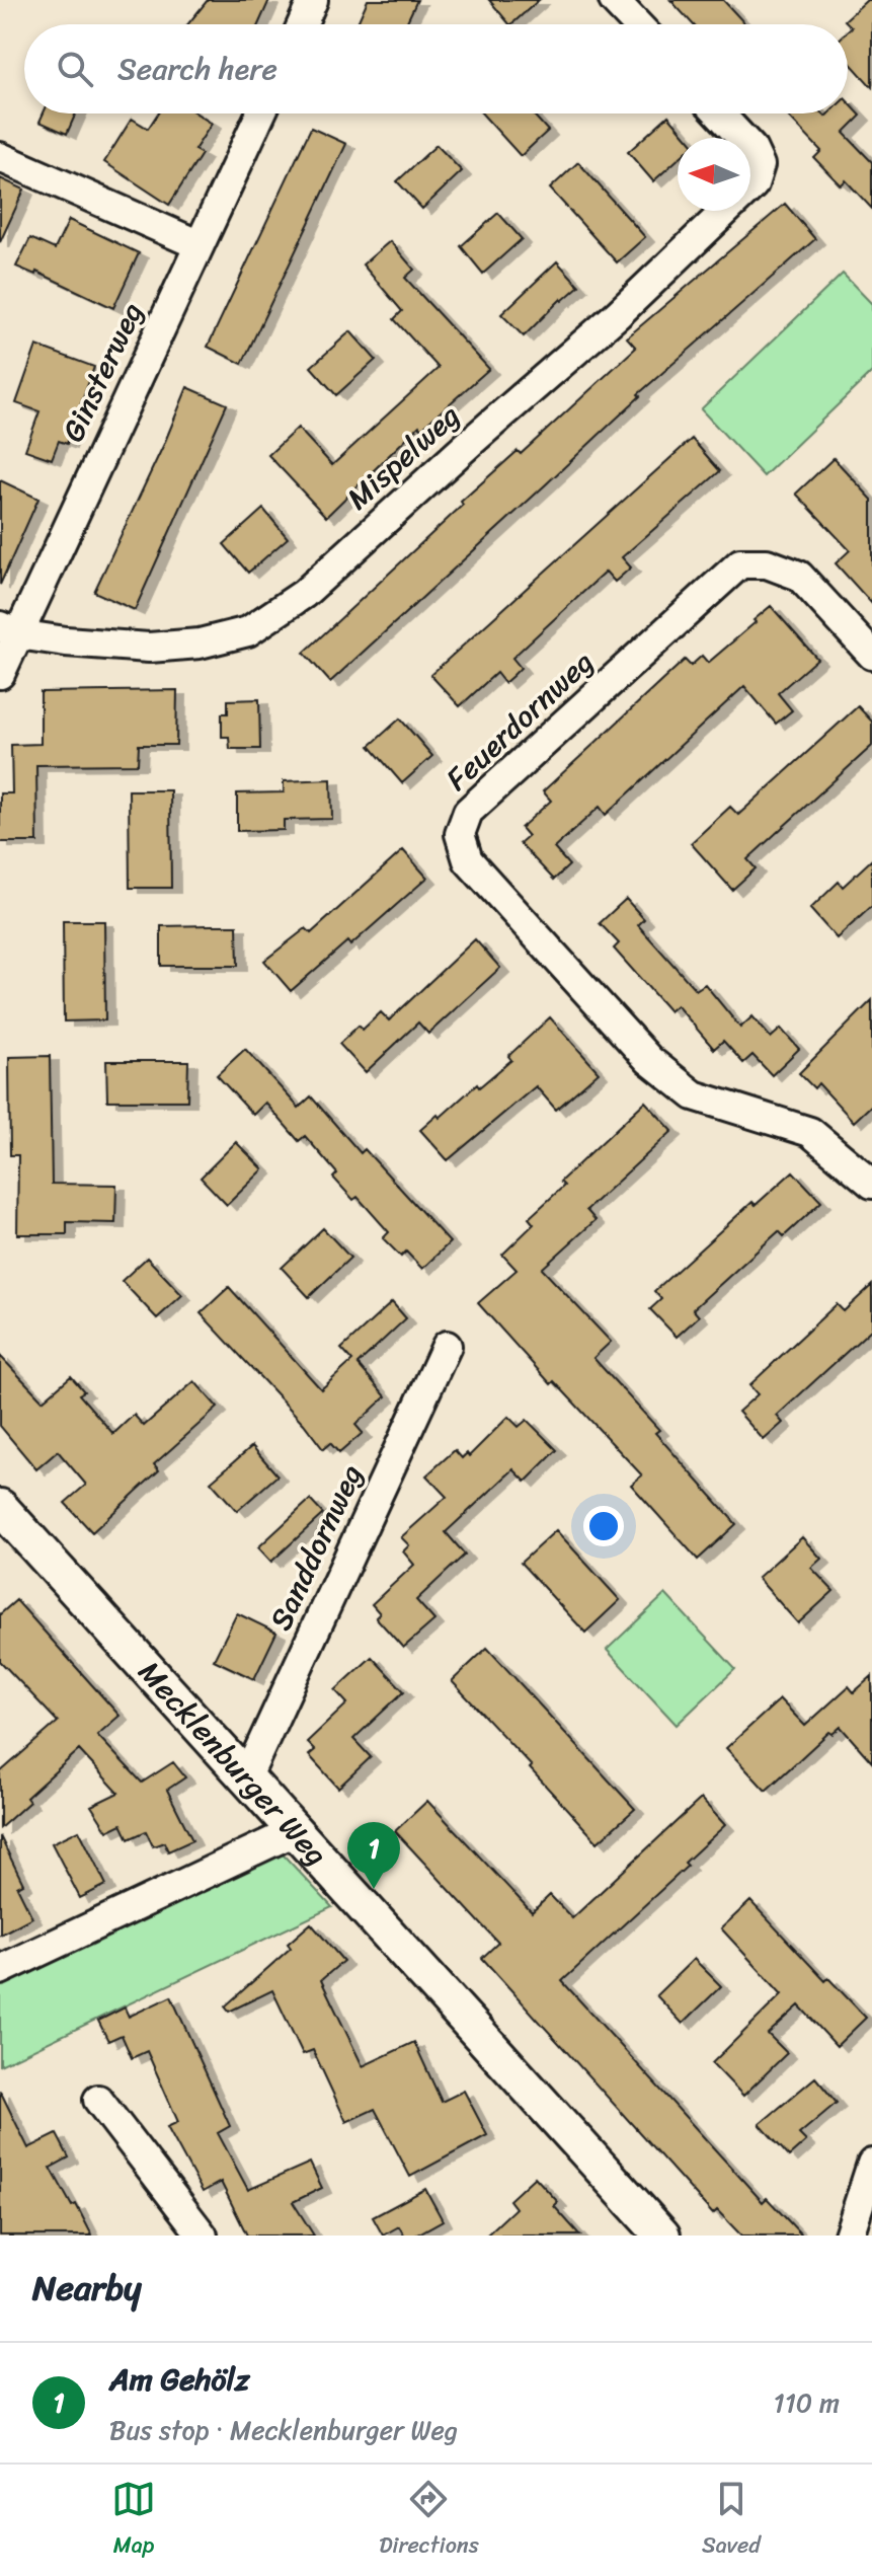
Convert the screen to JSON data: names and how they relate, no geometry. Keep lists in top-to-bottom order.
{
  "streets": {
    "street": [
      "Ginsterweg",
      "Mispelweg",
      "Feuerdornweg",
      "Sanddornweg",
      "Mecklenburger Weg"
    ]
  },
  "crossings": [
    ["Ginsterweg", "Mispelweg"],
    ["Sanddornweg", "Mecklenburger Weg"]
  ],
  "north": "left",
  "page": {
    "search": "Search here",
    "pins": "1",
    "heading": "Nearby",
    "list": [
      {
        "mark": "1",
        "name": "Am Gehölz",
        "note": "Bus stop · Mecklenburger Weg",
        "value": "110 m"
      }
    ],
    "nav": ["Map", "Directions", "Saved"]
  }
}
